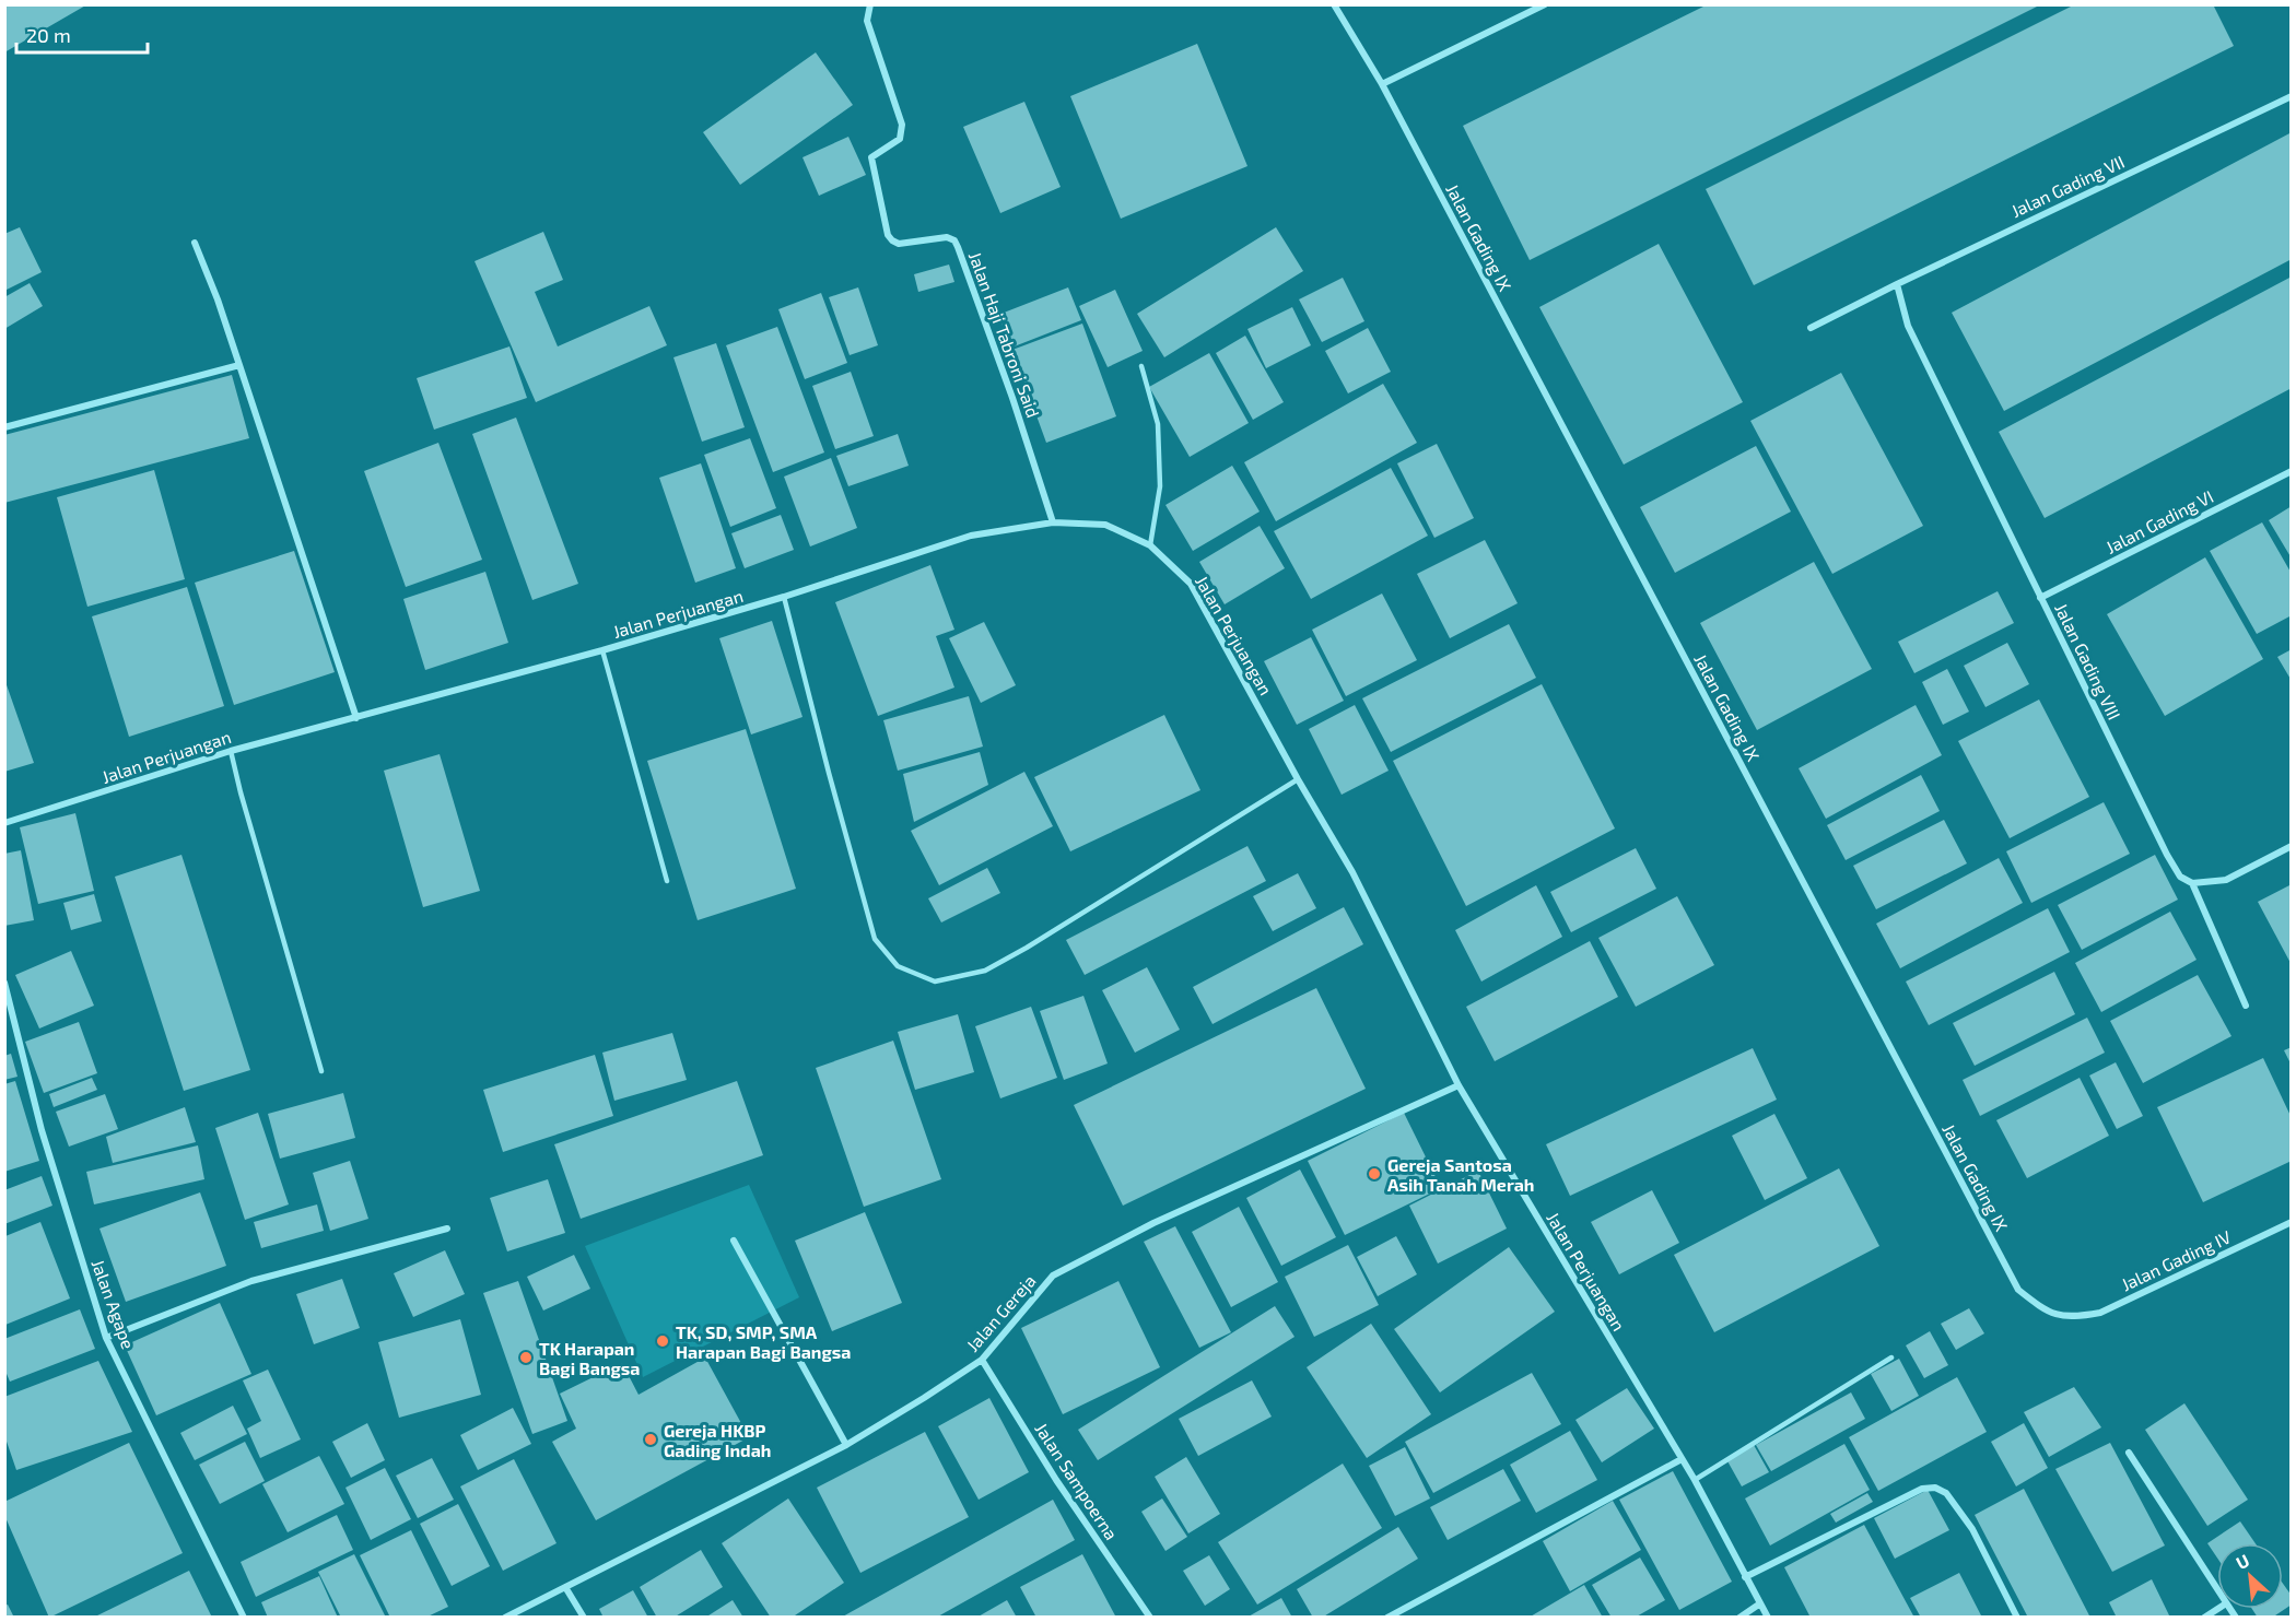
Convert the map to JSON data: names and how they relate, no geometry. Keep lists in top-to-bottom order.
{
  "streets": {
    "street": [
      "Jalan Gading VII",
      "Jalan Gading IX",
      "Jalan Haji Tabroni Said",
      "Jalan Gading VI",
      "Jalan Perjuangan",
      "Jalan Gading VIII",
      "Jalan Gading IV",
      "Jalan Agape",
      "Jalan Gereja",
      "Jalan Sampoerna"
    ]
  },
  "crossings": [
    ["Jalan Gading VII", "Jalan Gading VIII"],
    ["Jalan Gading IX", "Jalan Gading IV"],
    ["Jalan Haji Tabroni Said", "Jalan Perjuangan"],
    ["Jalan Gading VI", "Jalan Gading VIII"],
    ["Jalan Perjuangan", "Jalan Gereja"],
    ["Jalan Gereja", "Jalan Sampoerna"]
  ],
  "places": [
    "Gereja Santosa Asih Tanah Merah",
    "TK, SD, SMP, SMA Harapan Bagi Bangsa",
    "TK Harapan Bagi Bangsa",
    "Gereja HKBP Gading Indah"
  ],
  "scale_bar": "20 m",
  "north": "top left"
}
